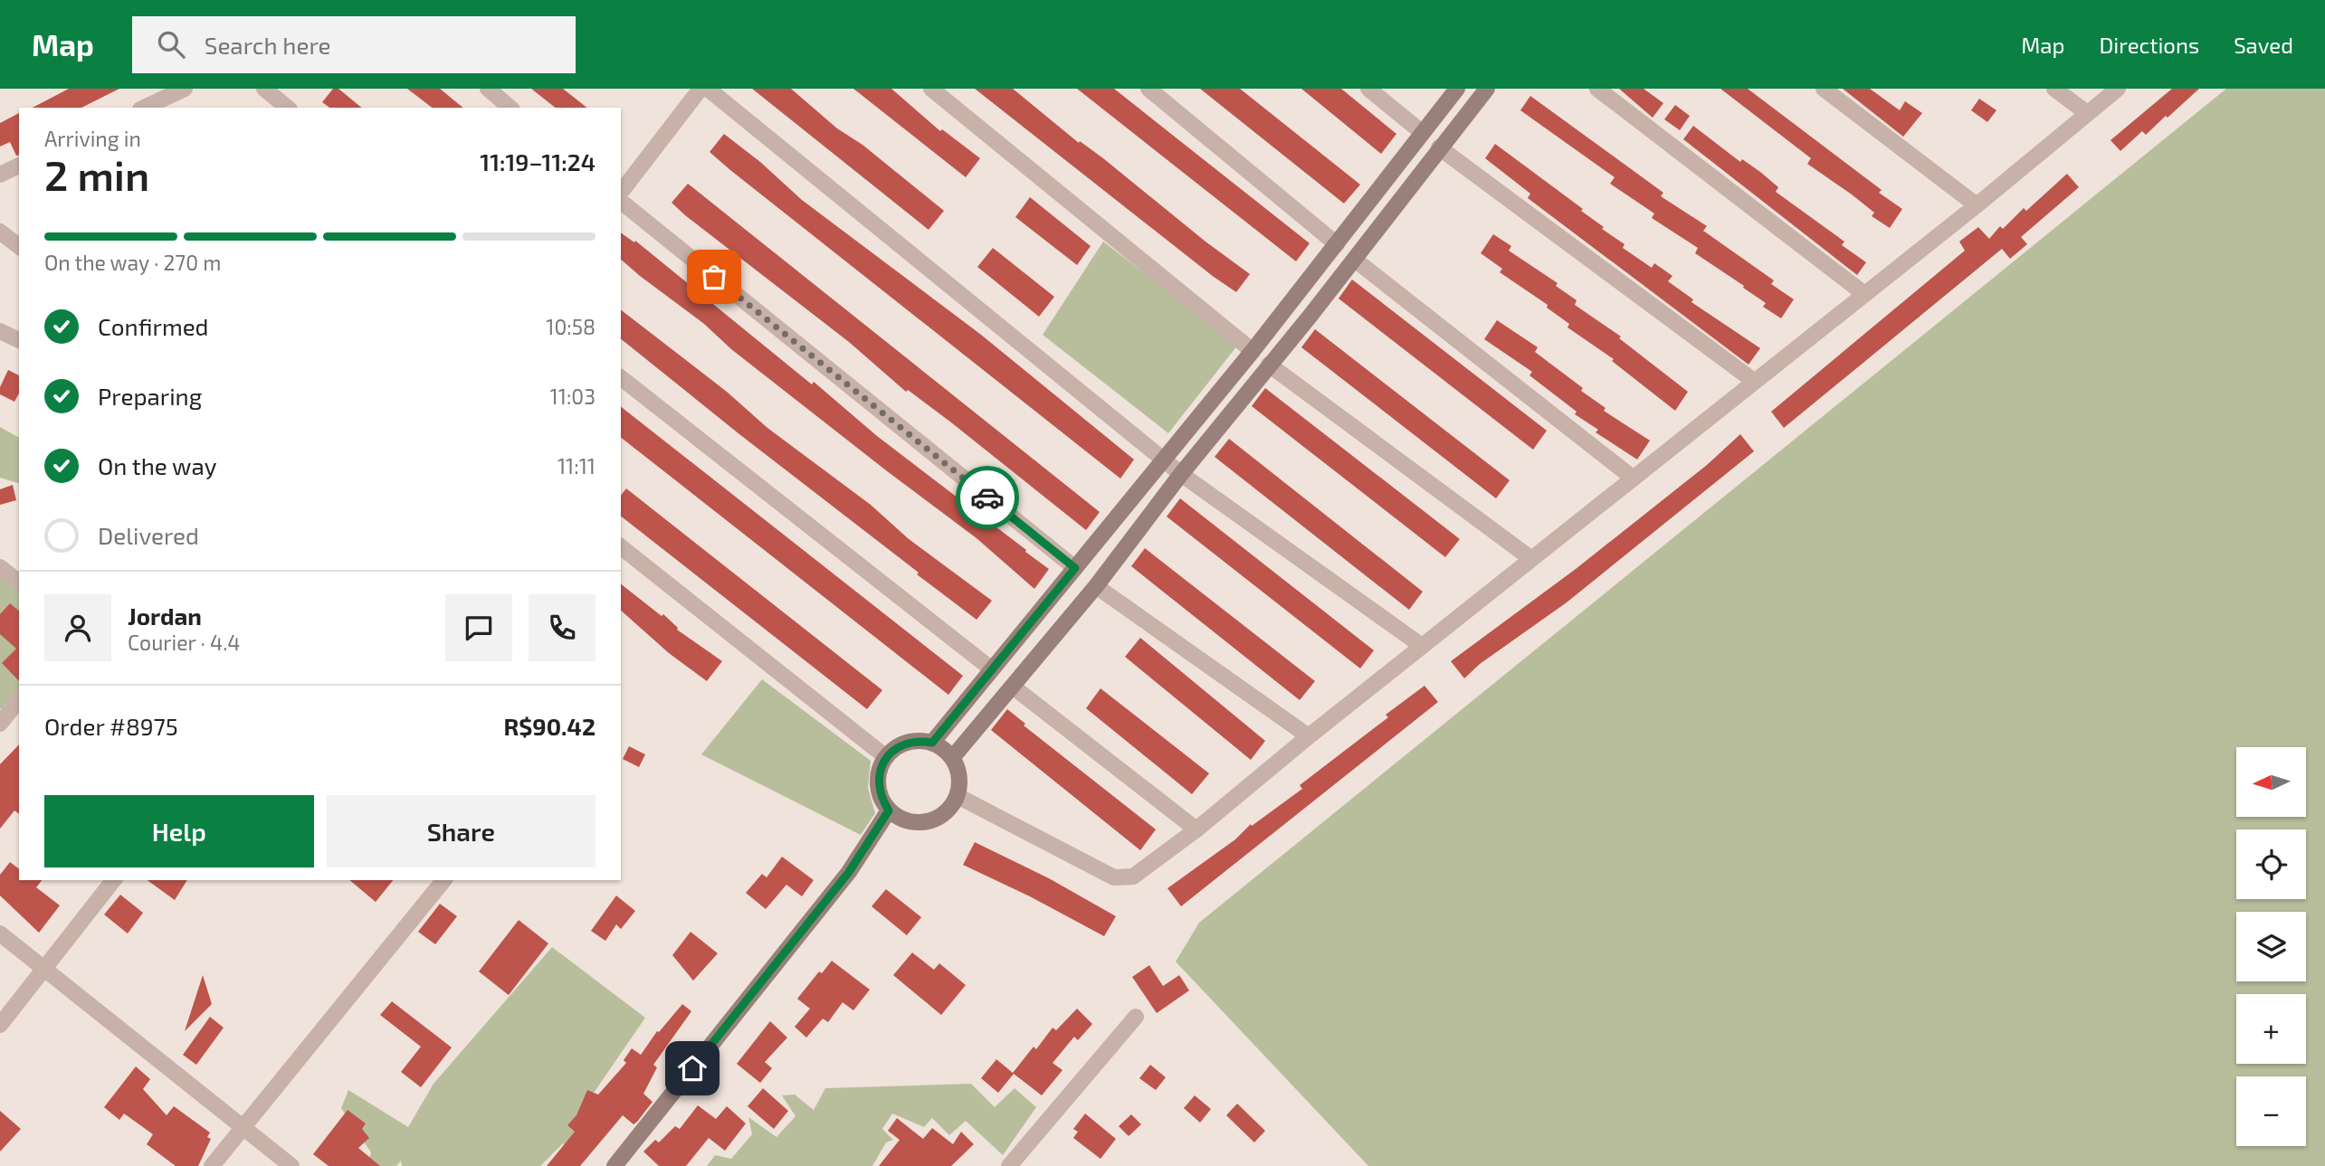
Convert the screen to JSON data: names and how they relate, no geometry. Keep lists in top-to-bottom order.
{
  "north": "left",
  "page": {
    "header": "Map",
    "search": "Search here",
    "nav": ["Map", "Directions", "Saved"],
    "heading": ["2 min", "Arriving in", "11:19–11:24"],
    "panel": [
      "Jordan",
      "Courier · 4.4",
      "Order #8975",
      "R$90.42"
    ],
    "bar": "On the way · 270 m",
    "list": [
      ["Confirmed", "10:58"],
      ["Preparing", "11:03"],
      ["On the way", "11:11"],
      "Delivered"
    ],
    "map_buttons": ["+", "−"],
    "buttons": ["Help", "Share"]
  }
}
